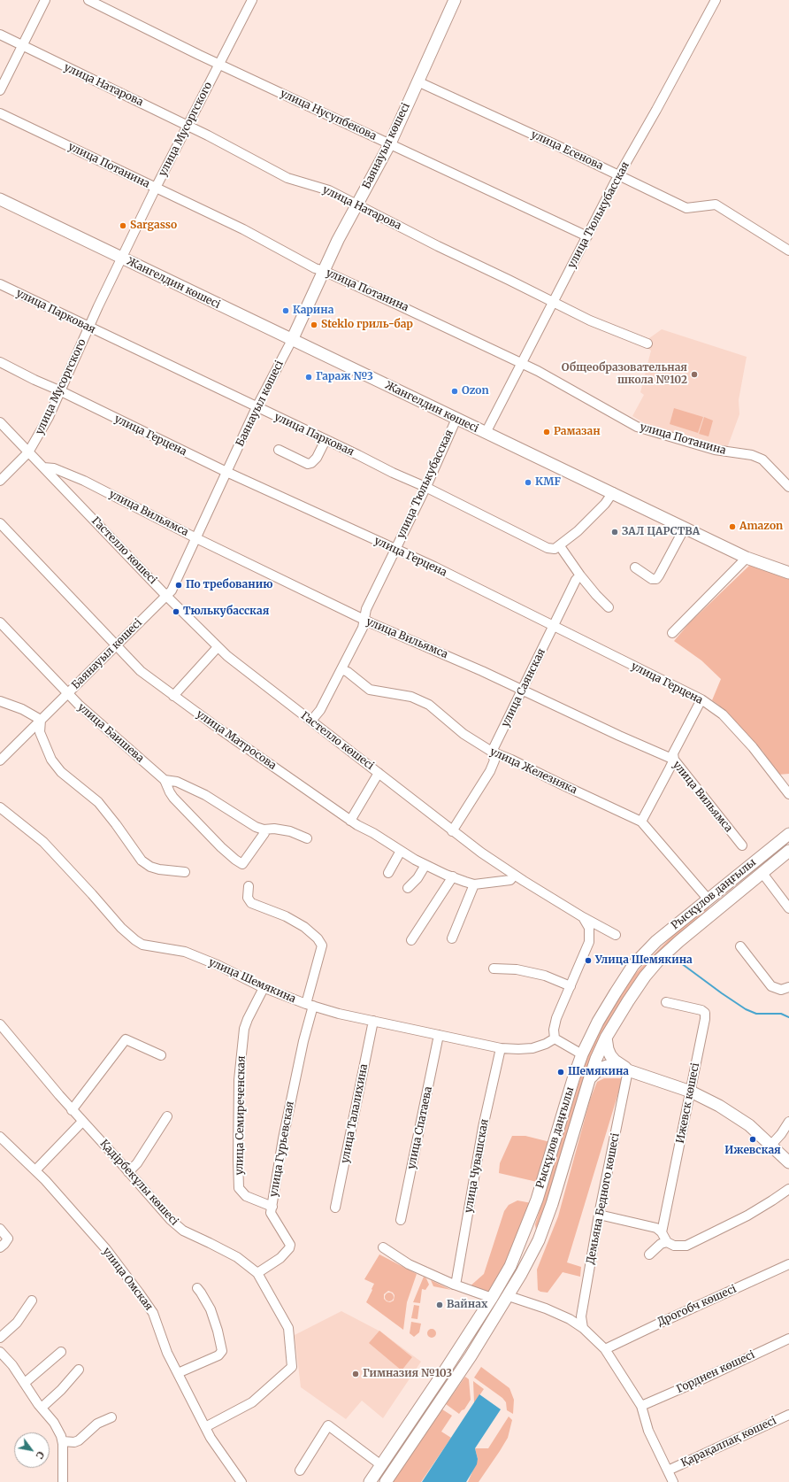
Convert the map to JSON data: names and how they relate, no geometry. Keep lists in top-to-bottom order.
{
  "streets": {
    "main road": ["Баянауыл көшесі", "Жангелдин көшесі", "Рысқұлов даңғылы"],
    "street": [
      "улица Натарова",
      "улица Нусупбекова",
      "улица Мусоргского",
      "улица Есенова",
      "улица Потанина",
      "улица Тюлькубасская",
      "улица Парковая",
      "улица Герцена",
      "улица Вильямса",
      "Гастелло көшесі",
      "улица Саянская",
      "улица Баишева",
      "улица Матросова",
      "улица Железняка",
      "улица Шемякина",
      "Ижевск көшесі",
      "улица Талалихина",
      "улица Семиреченская",
      "улица Спатаева",
      "улица Гурьевская",
      "улица Чувашская",
      "Қадірбекұлы көшесі",
      "Демьяна Бедного көшесі",
      "улица Омская",
      "Дрогобч көшесі",
      "Горднен көшесі",
      "Қарақалпақ көшесі"
    ]
  },
  "crossings": [
    ["улица Натарова", "улица Мусоргского"],
    ["улица Натарова", "Баянауыл көшесі"],
    ["улица Натарова", "улица Тюлькубасская"],
    ["улица Нусупбекова", "улица Мусоргского"],
    ["улица Нусупбекова", "Баянауыл көшесі"],
    ["улица Нусупбекова", "улица Тюлькубасская"],
    ["улица Мусоргского", "улица Потанина"],
    ["улица Мусоргского", "Жангелдин көшесі"],
    ["улица Мусоргского", "улица Парковая"],
    ["улица Мусоргского", "улица Герцена"],
    ["улица Мусоргского", "Гастелло көшесі"],
    ["Баянауыл көшесі", "улица Есенова"],
    ["Баянауыл көшесі", "улица Потанина"],
    ["Баянауыл көшесі", "Жангелдин көшесі"],
    ["Баянауыл көшесі", "улица Парковая"],
    ["Баянауыл көшесі", "улица Герцена"],
    ["Баянауыл көшесі", "улица Вильямса"],
    ["Баянауыл көшесі", "Гастелло көшесі"],
    ["Баянауыл көшесі", "улица Баишева"],
    ["Баянауыл көшесі", "улица Матросова"],
    ["улица Есенова", "улица Тюлькубасская"],
    ["улица Потанина", "улица Тюлькубасская"],
    ["улица Тюлькубасская", "Жангелдин көшесі"],
    ["улица Тюлькубасская", "улица Парковая"],
    ["улица Тюлькубасская", "улица Герцена"],
    ["улица Тюлькубасская", "улица Вильямса"],
    ["улица Тюлькубасская", "Гастелло көшесі"],
    ["улица Тюлькубасская", "улица Железняка"],
    ["улица Герцена", "улица Саянская"],
    ["улица Вильямса", "Гастелло көшесі"],
    ["улица Вильямса", "улица Саянская"],
    ["Гастелло көшесі", "улица Саянская"],
    ["Гастелло көшесі", "улица Матросова"],
    ["улица Саянская", "улица Железняка"],
    ["улица Железняка", "Рысқұлов даңғылы"],
    ["улица Шемякина", "улица Талалихина"],
    ["улица Шемякина", "улица Семиреченская"],
    ["улица Шемякина", "улица Спатаева"],
    ["улица Шемякина", "улица Гурьевская"],
    ["улица Шемякина", "улица Чувашская"],
    ["улица Семиреченская", "улица Гурьевская"],
    ["улица Гурьевская", "Қадірбекұлы көшесі"],
    ["Қадірбекұлы көшесі", "улица Омская"]
  ],
  "places": [
    "Sargasso",
    "Карина",
    "Steklo гриль-бар",
    "Общеобразовательная школа №102",
    "Гараж №3",
    "Ozon",
    "Рамазан",
    "KMF",
    "Amazon",
    "ЗАЛ ЦАРСТВА",
    "По требованию",
    "Тюлькубасская",
    "Улица Шемякина",
    "Шемякина",
    "Ижевская",
    "Вайнах",
    "Гимназия №103"
  ],
  "north": "bottom right"
}
